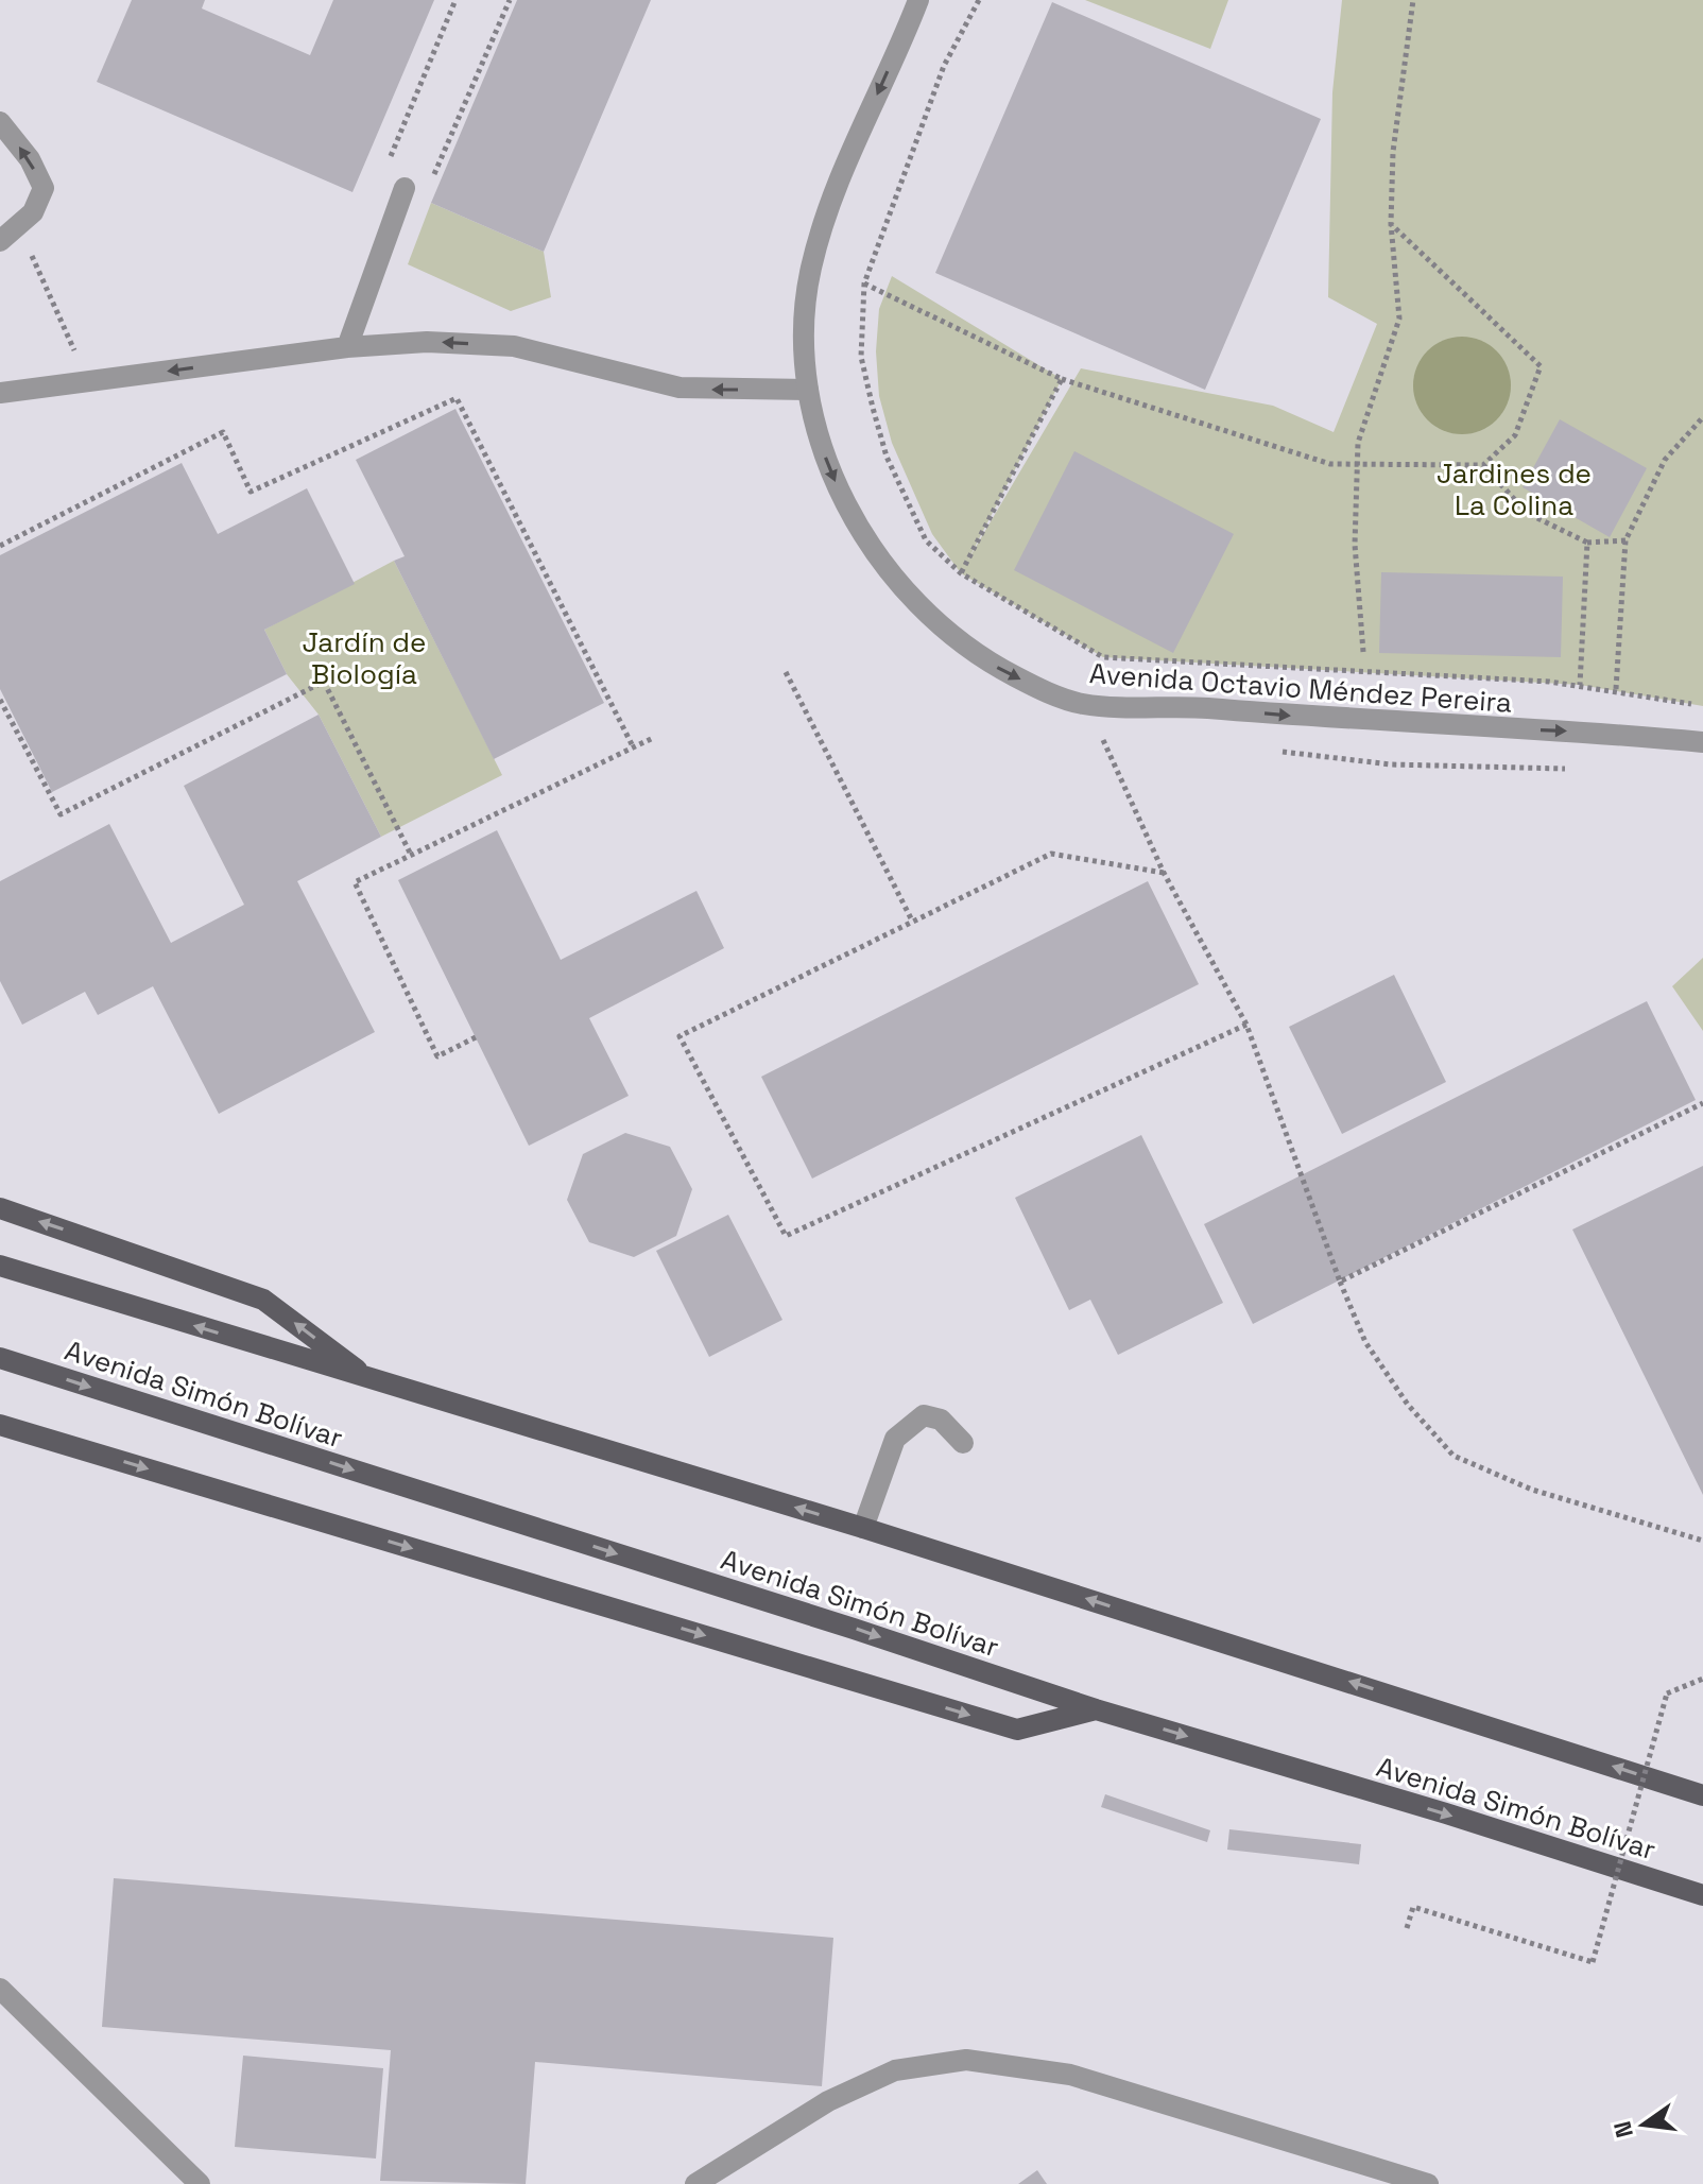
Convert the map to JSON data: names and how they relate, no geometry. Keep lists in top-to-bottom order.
{
  "streets": {
    "main road": ["Avenida Simón Bolívar"],
    "street": ["Avenida Octavio Méndez Pereira"]
  },
  "parks": ["Jardines de La Colina", "Jardín de Biología"],
  "north": "left"
}
